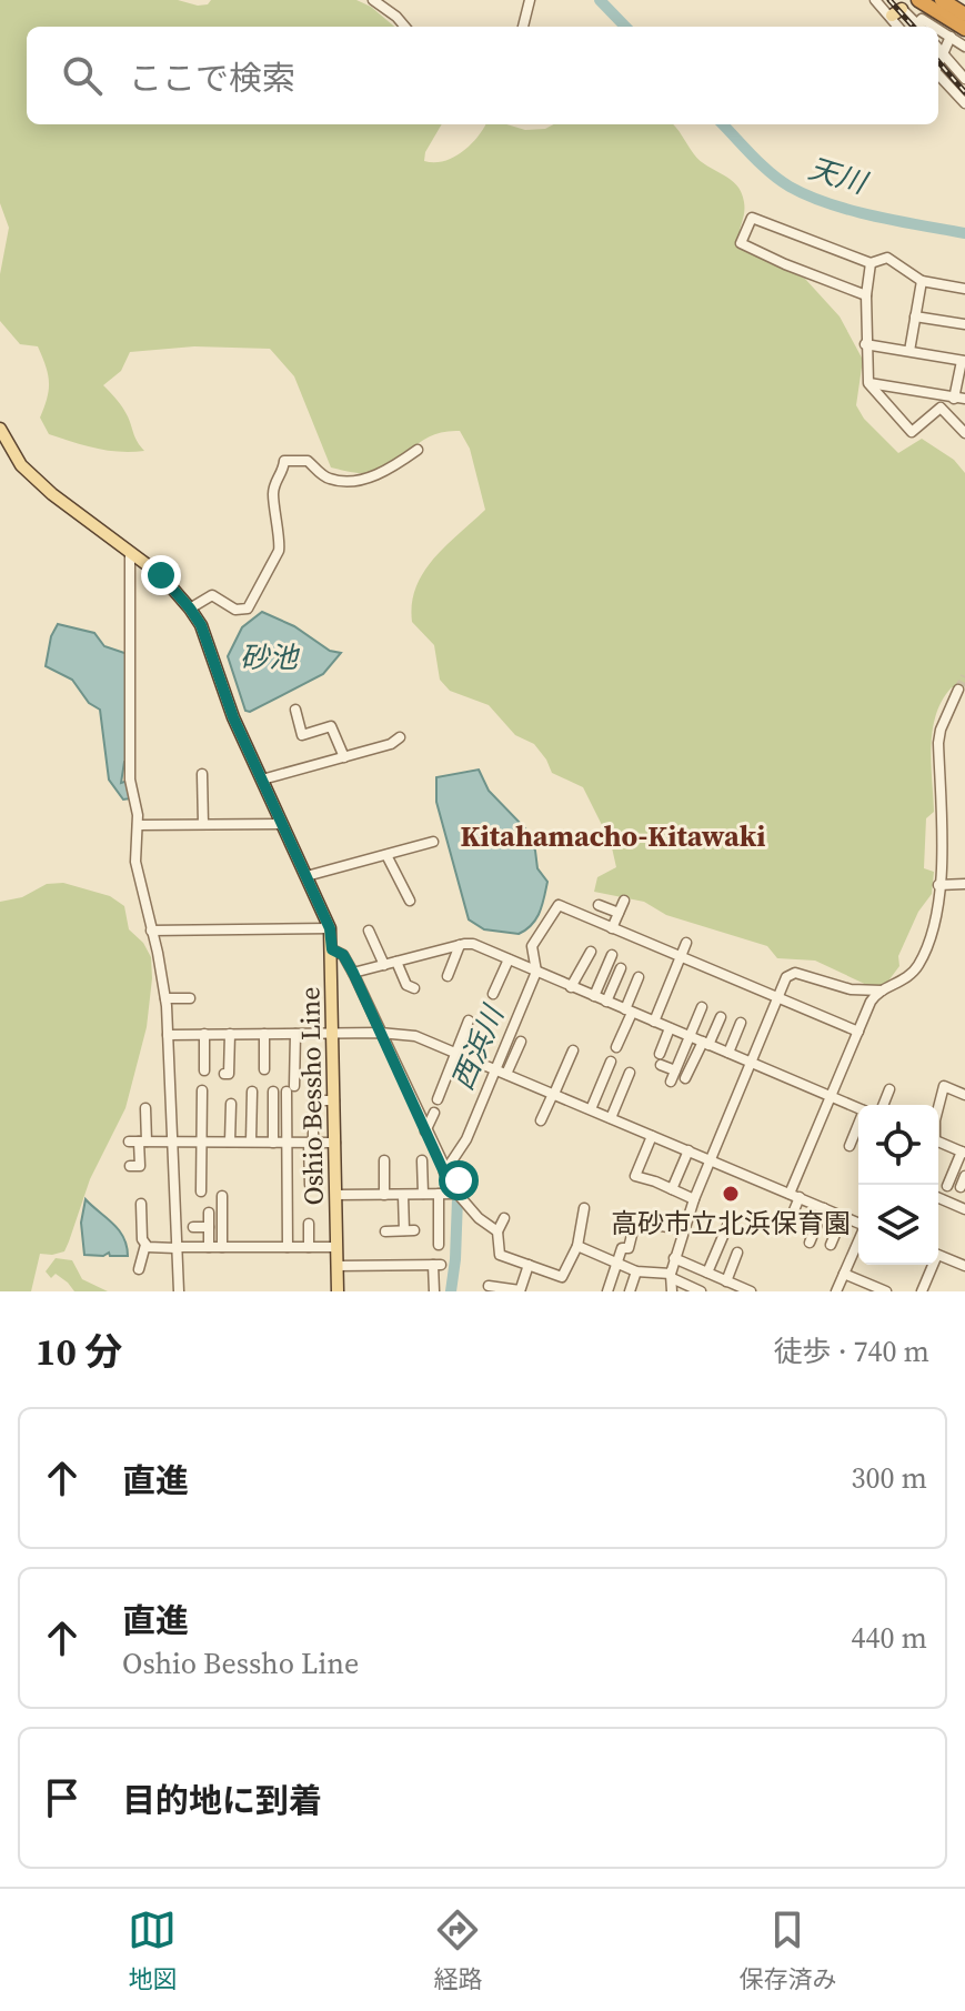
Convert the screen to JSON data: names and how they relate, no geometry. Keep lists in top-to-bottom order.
{
  "streets": {
    "main road": ["Oshio Bessho Line"]
  },
  "districts": ["Kitahamacho-Kitawaki"],
  "water": ["天川", "砂池", "西浜川"],
  "places": ["高砂市立北浜保育園"],
  "page": {
    "search": "ここで検索",
    "heading": ["10 分", "徒歩 · 740 m"],
    "list": [
      ["直進", "300 m"],
      ["直進", "Oshio Bessho Line", "440 m"],
      "目的地に到着"
    ],
    "nav": ["地図", "経路", "保存済み"]
  }
}
